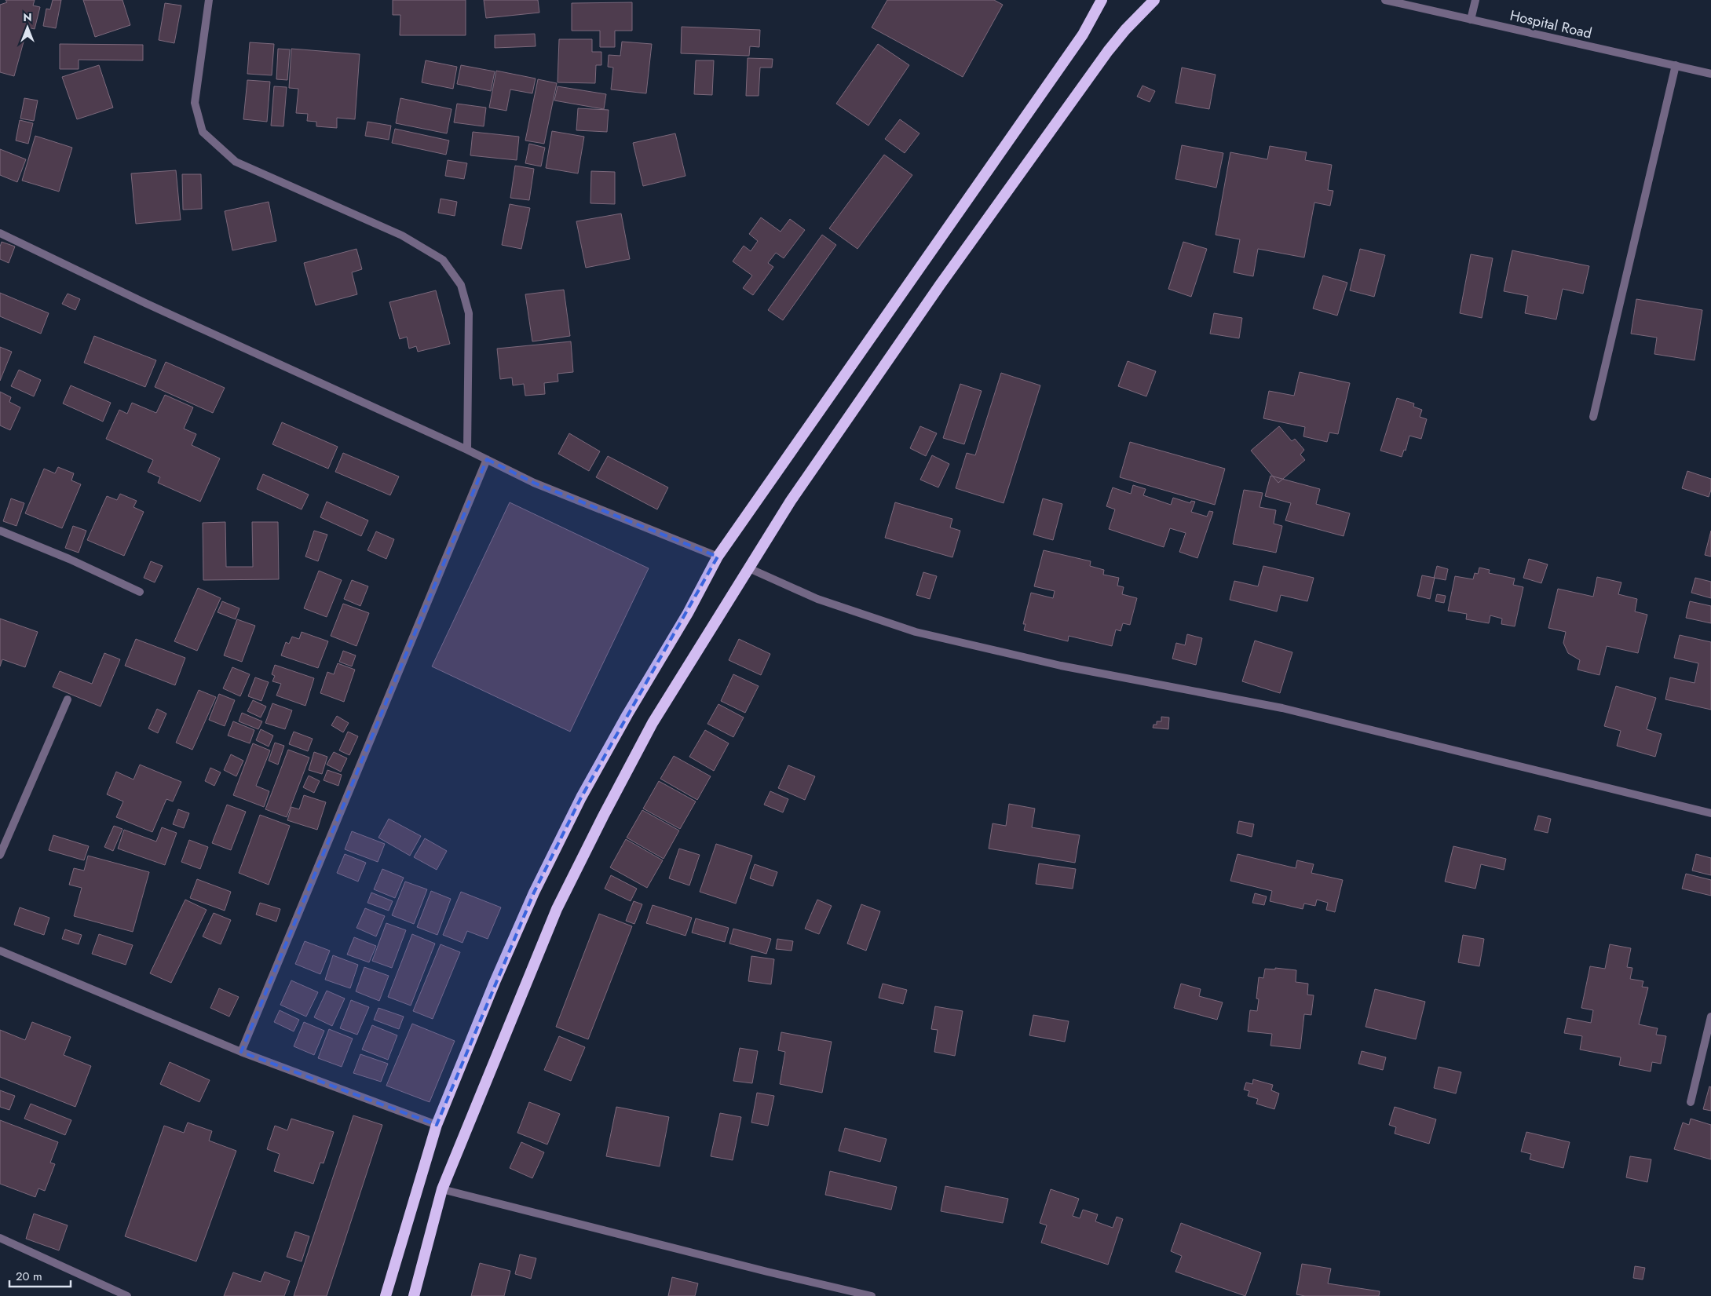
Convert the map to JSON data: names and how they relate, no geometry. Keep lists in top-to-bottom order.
{
  "streets": {
    "street": ["Hospital Road"]
  },
  "scale_bar": "20 m",
  "north": "top"
}
